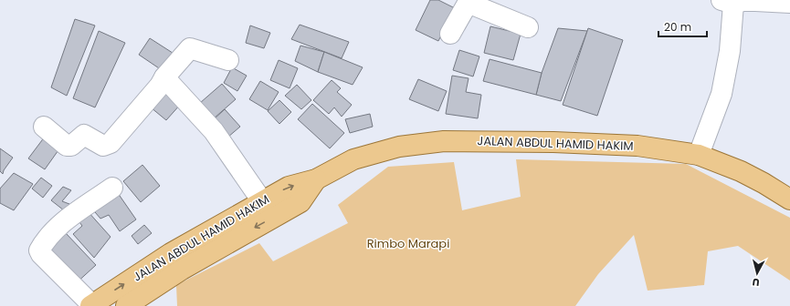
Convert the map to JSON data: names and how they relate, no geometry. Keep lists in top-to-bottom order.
{
  "streets": {
    "main road": ["JALAN ABDUL HAMID HAKIM"]
  },
  "parks": ["Rimbo Marapi"],
  "scale_bar": "20 m",
  "north": "bottom"
}
